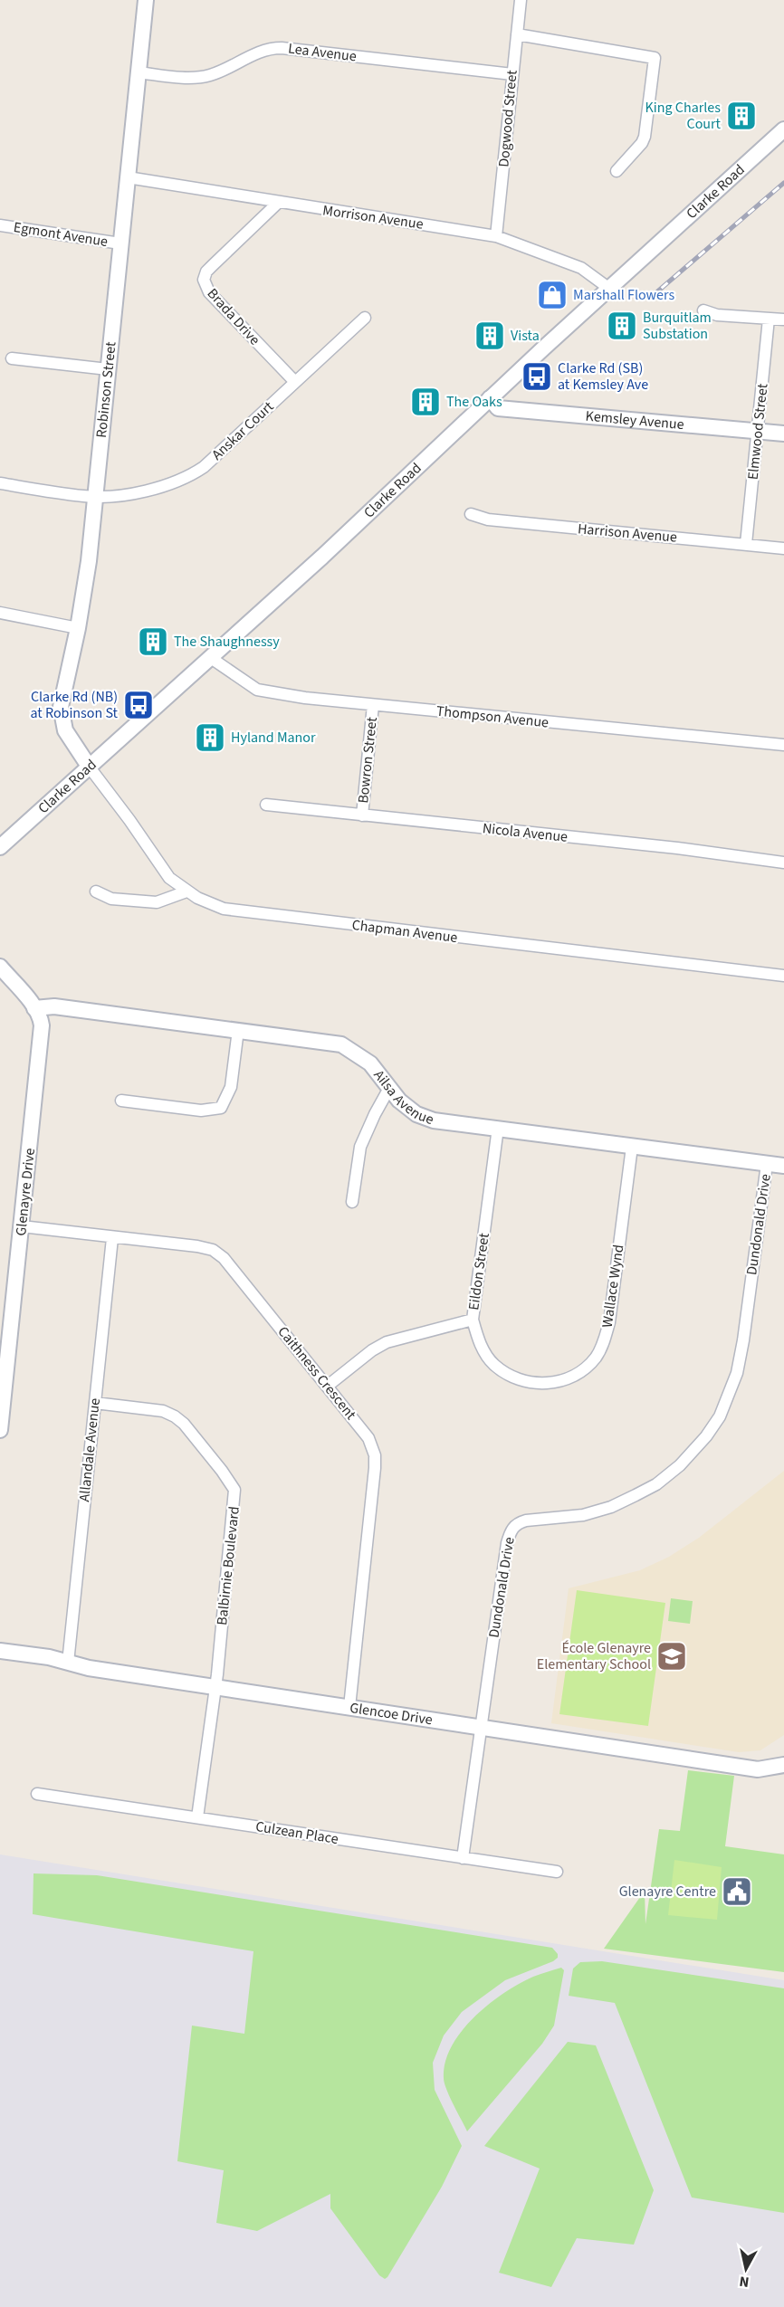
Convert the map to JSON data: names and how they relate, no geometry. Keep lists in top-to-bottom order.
{
  "streets": {
    "street": [
      "Lea Avenue",
      "Dogwood Street",
      "Clarke Road",
      "Morrison Avenue",
      "Egmont Avenue",
      "Brada Drive",
      "Robinson Street",
      "Kemsley Avenue",
      "Anskar Court",
      "Elmwood Street",
      "Harrison Avenue",
      "Thompson Avenue",
      "Bowron Street",
      "Nicola Avenue",
      "Chapman Avenue",
      "Ailsa Avenue",
      "Glenayre Drive",
      "Dundonald Drive",
      "Eildon Street",
      "Wallace Wynd",
      "Caithness Crescent",
      "Allandale Avenue",
      "Balbirnie Boulevard",
      "Glencoe Drive",
      "Culzean Place"
    ]
  },
  "crossings": [
    ["Lea Avenue", "Dogwood Street"],
    ["Lea Avenue", "Robinson Street"],
    ["Dogwood Street", "Morrison Avenue"],
    ["Clarke Road", "Morrison Avenue"],
    ["Clarke Road", "Robinson Street"],
    ["Clarke Road", "Kemsley Avenue"],
    ["Clarke Road", "Thompson Avenue"],
    ["Clarke Road", "Chapman Avenue"],
    ["Morrison Avenue", "Brada Drive"],
    ["Morrison Avenue", "Robinson Street"],
    ["Egmont Avenue", "Robinson Street"],
    ["Brada Drive", "Anskar Court"],
    ["Robinson Street", "Anskar Court"],
    ["Robinson Street", "Chapman Avenue"],
    ["Kemsley Avenue", "Elmwood Street"],
    ["Elmwood Street", "Harrison Avenue"],
    ["Thompson Avenue", "Bowron Street"],
    ["Bowron Street", "Nicola Avenue"],
    ["Ailsa Avenue", "Glenayre Drive"],
    ["Ailsa Avenue", "Dundonald Drive"],
    ["Ailsa Avenue", "Eildon Street"],
    ["Ailsa Avenue", "Wallace Wynd"],
    ["Glenayre Drive", "Caithness Crescent"],
    ["Dundonald Drive", "Glencoe Drive"],
    ["Dundonald Drive", "Culzean Place"],
    ["Eildon Street", "Wallace Wynd"],
    ["Eildon Street", "Caithness Crescent"],
    ["Caithness Crescent", "Allandale Avenue"],
    ["Caithness Crescent", "Glencoe Drive"],
    ["Allandale Avenue", "Balbirnie Boulevard"],
    ["Allandale Avenue", "Glencoe Drive"],
    ["Balbirnie Boulevard", "Glencoe Drive"],
    ["Balbirnie Boulevard", "Culzean Place"]
  ],
  "places": {
    "building": [
      "King Charles Court",
      "Burquitlam Substation",
      "Vista",
      "The Oaks",
      "The Shaughnessy",
      "Hyland Manor"
    ],
    "shop": ["Marshall Flowers"],
    "bus stop": ["Clarke Rd (SB) at Kemsley Ave", "Clarke Rd (NB) at Robinson St"],
    "school or university": ["École Glenayre Elementary School"],
    "public building": ["Glenayre Centre"]
  },
  "north": "bottom"
}
